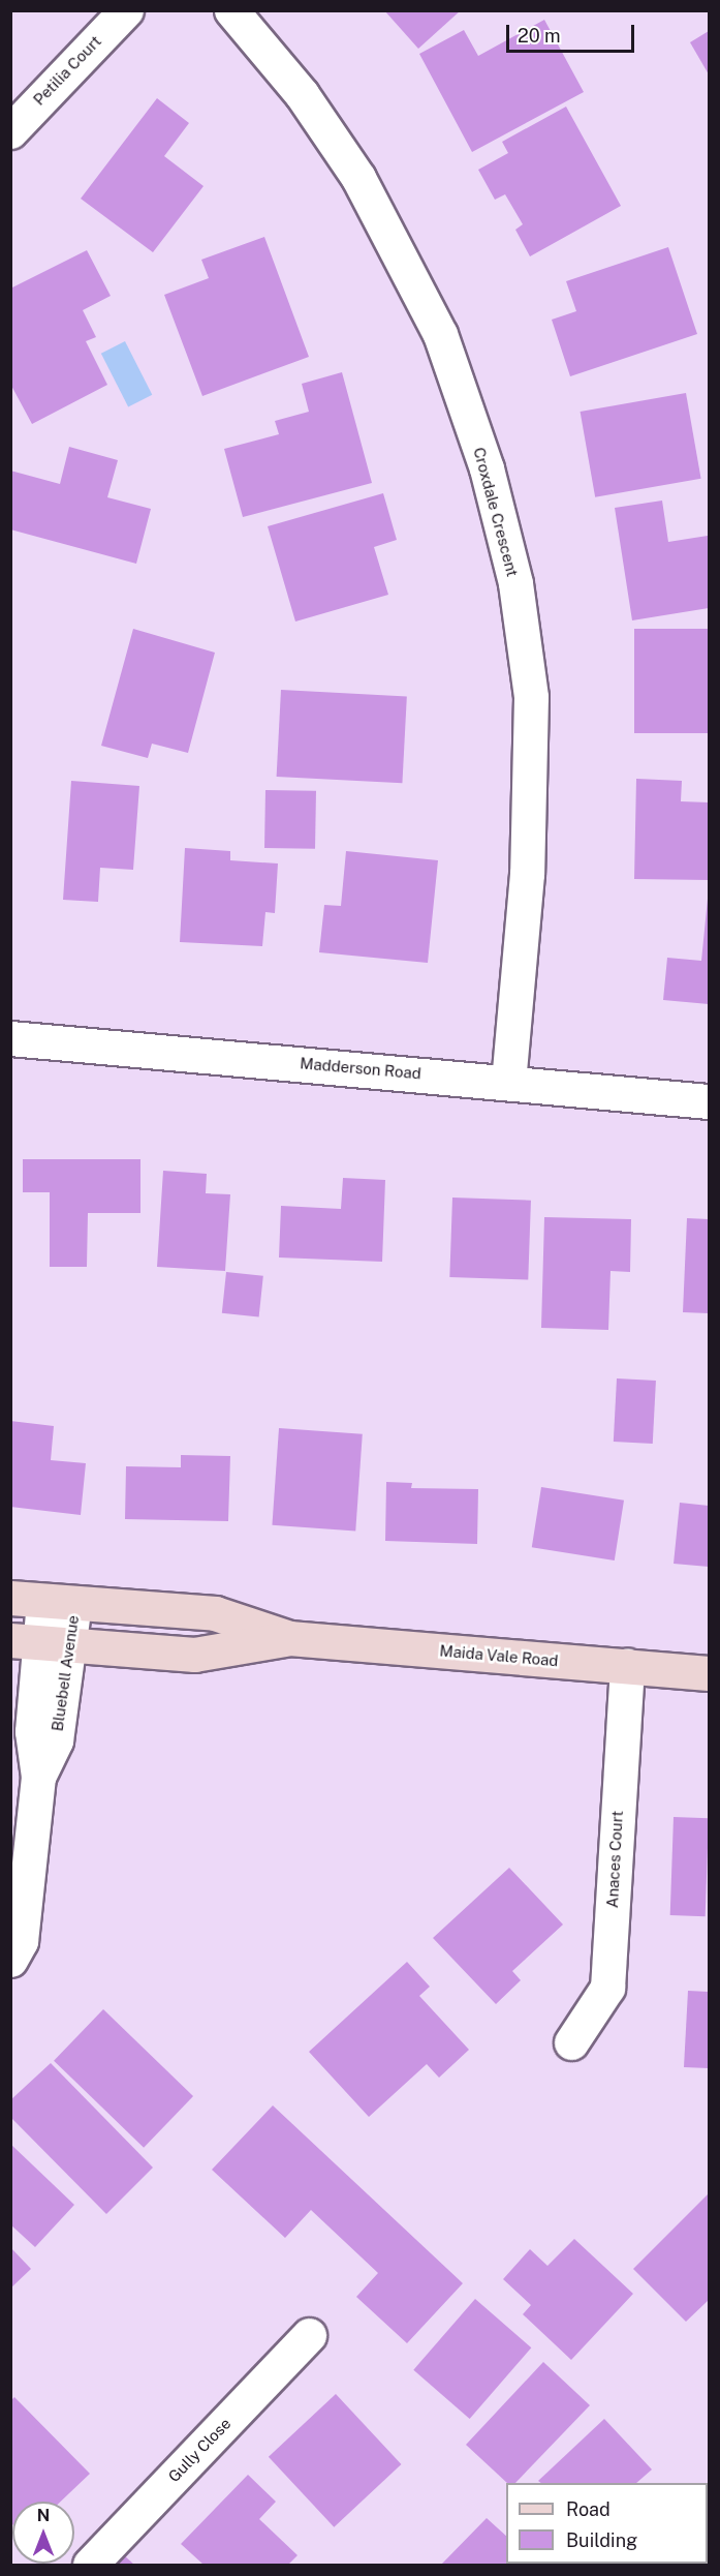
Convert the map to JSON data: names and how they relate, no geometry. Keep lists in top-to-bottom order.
{
  "streets": {
    "main road": ["Maida Vale Road"],
    "street": [
      "Petilia Court",
      "Croxdale Crescent",
      "Madderson Road",
      "Bluebell Avenue",
      "Anaces Court",
      "Gully Close"
    ]
  },
  "crossings": [
    ["Croxdale Crescent", "Madderson Road"],
    ["Maida Vale Road", "Bluebell Avenue"],
    ["Maida Vale Road", "Anaces Court"]
  ],
  "legend": ["Road", "Building"],
  "scale_bar": "20 m",
  "north": "top"
}
